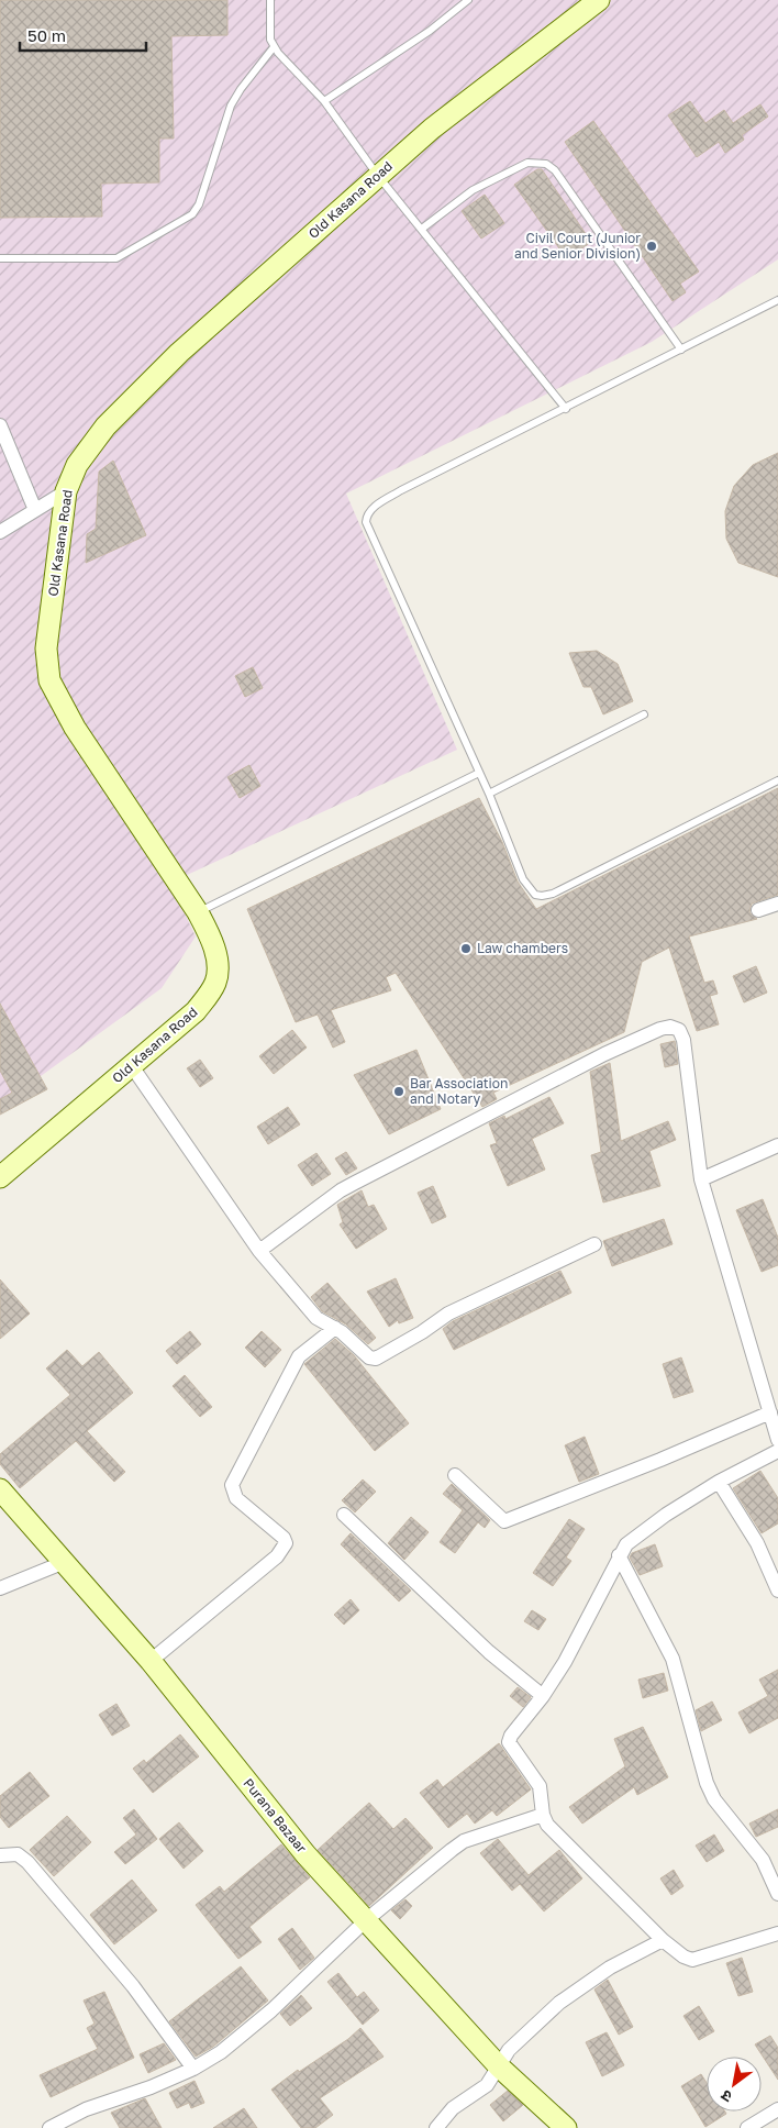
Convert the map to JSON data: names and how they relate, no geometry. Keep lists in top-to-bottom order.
{
  "streets": {
    "street": ["Old Kasana Road", "Purana Bazaar"]
  },
  "places": ["Civil Court (Junior and Senior Division)", "Law chambers", "Bar Association and Notary"],
  "scale_bar": "50 m",
  "north": "bottom left"
}
